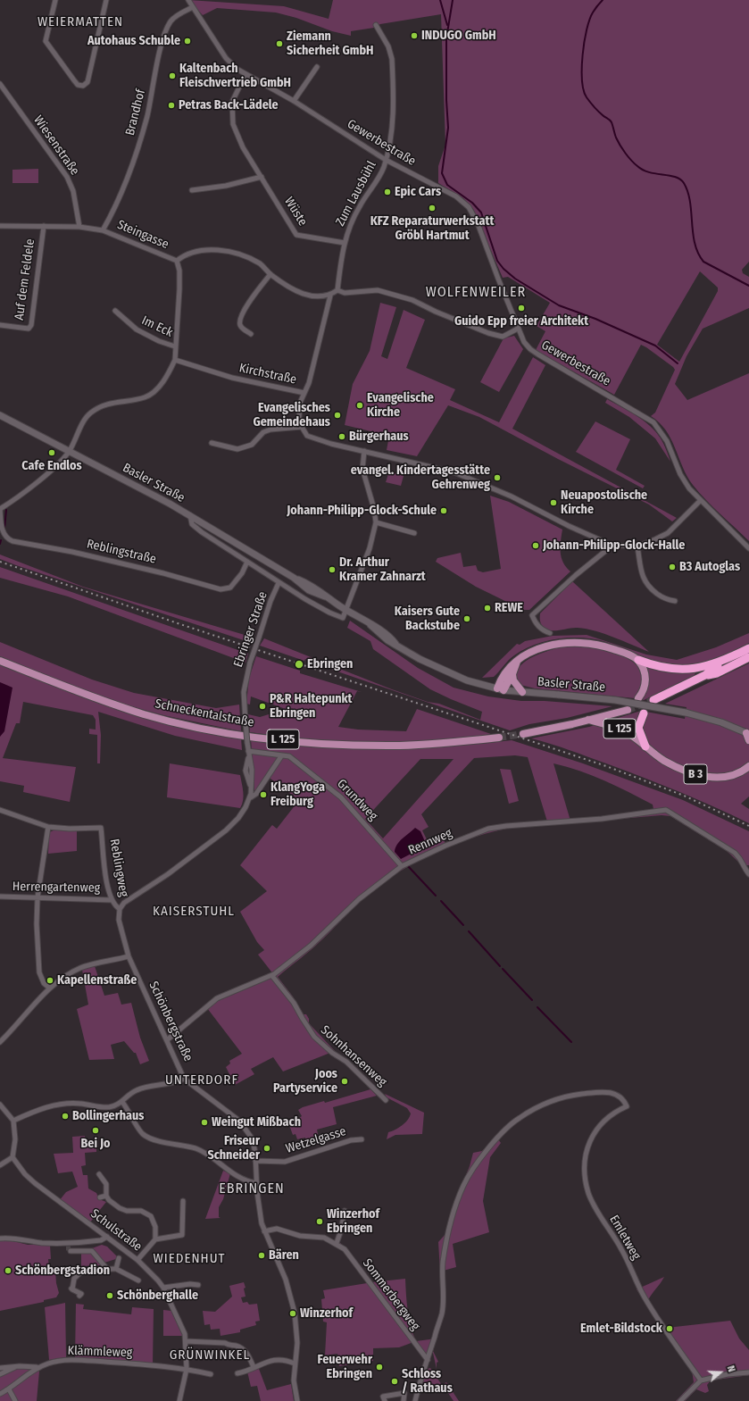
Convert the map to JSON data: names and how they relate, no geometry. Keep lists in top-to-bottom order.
{
  "streets": {
    "main road": [
      "Basler Straße",
      "Schneckentalstraße",
      "L 125",
      "B 3"
    ],
    "street": [
      "Brandhof",
      "Gewerbestraße",
      "Wiesenstraße",
      "Zum Lausbühl",
      "Wüste",
      "Steingasse",
      "Auf dem Feldele",
      "Im Eck",
      "Kirchstraße",
      "Reblingstraße",
      "Ebringer Straße",
      "Grundweg",
      "Rennweg",
      "Reblingweg",
      "Herrengartenweg",
      "Schönbergstraße",
      "Sohnhansenweg",
      "Wetzelgasse",
      "Schulstraße",
      "Emletweg",
      "Sommerbergweg",
      "Klämmleweg"
    ]
  },
  "crossings": [
    ["Brandhof", "Gewerbestraße"],
    ["Brandhof", "Steingasse"],
    ["Gewerbestraße", "Zum Lausbühl"],
    ["Gewerbestraße", "Wüste"],
    ["Wiesenstraße", "Steingasse"],
    ["Zum Lausbühl", "Wüste"],
    ["Steingasse", "Auf dem Feldele"],
    ["Steingasse", "Im Eck"],
    ["Steingasse", "Kirchstraße"],
    ["Basler Straße", "Ebringer Straße"],
    ["Ebringer Straße", "Grundweg"],
    ["L 125", "B 3"],
    ["Grundweg", "Rennweg"],
    ["Rennweg", "Schönbergstraße"],
    ["Rennweg", "Sohnhansenweg"],
    ["Reblingweg", "Herrengartenweg"],
    ["Reblingweg", "Schönbergstraße"],
    ["Schönbergstraße", "Wetzelgasse"],
    ["Schönbergstraße", "Sommerbergweg"],
    ["Schulstraße", "Klämmleweg"],
    ["Emletweg", "Sommerbergweg"]
  ],
  "districts": [
    "WEIERMATTEN",
    "WOLFENWEILER",
    "KAISERSTUHL",
    "UNTERDORF",
    "EBRINGEN",
    "WIEDENHUT",
    "GRÜNWINKEL"
  ],
  "places": [
    "INDUGO GmbH",
    "Autohaus Schuble",
    "Ziemann Sicherheit GmbH",
    "Kaltenbach Fleischvertrieb GmbH",
    "Petras Back-Lädele",
    "Epic Cars",
    "KFZ Reparaturwerkstatt Gröbl Hartmut",
    "Guido Epp freier Architekt",
    "Evangelische Kirche",
    "Evangelisches Gemeindehaus",
    "Bürgerhaus",
    "Cafe Endlos",
    "evangel. Kindertagesstätte Gehrenweg",
    "Neuapostolische Kirche",
    "Johann-Philipp-Glock-Schule",
    "Johann-Philipp-Glock-Halle",
    "B3 Autoglas",
    "Dr. Arthur Kramer Zahnarzt",
    "REWE",
    "Kaisers Gute Backstube",
    "Ebringen",
    "P&R Haltepunkt Ebringen",
    "KlangYoga Freiburg",
    "Kapellenstraße",
    "Joos Partyservice",
    "Bollingerhaus",
    "Weingut Mißbach",
    "Bei Jo",
    "Friseur Schneider",
    "Winzerhof Ebringen",
    "Bären",
    "Schönbergstadion",
    "Schönberghalle",
    "Winzerhof",
    "Emlet-Bildstock",
    "Feuerwehr Ebringen",
    "Schloss / Rathaus"
  ],
  "north": "right"
}
